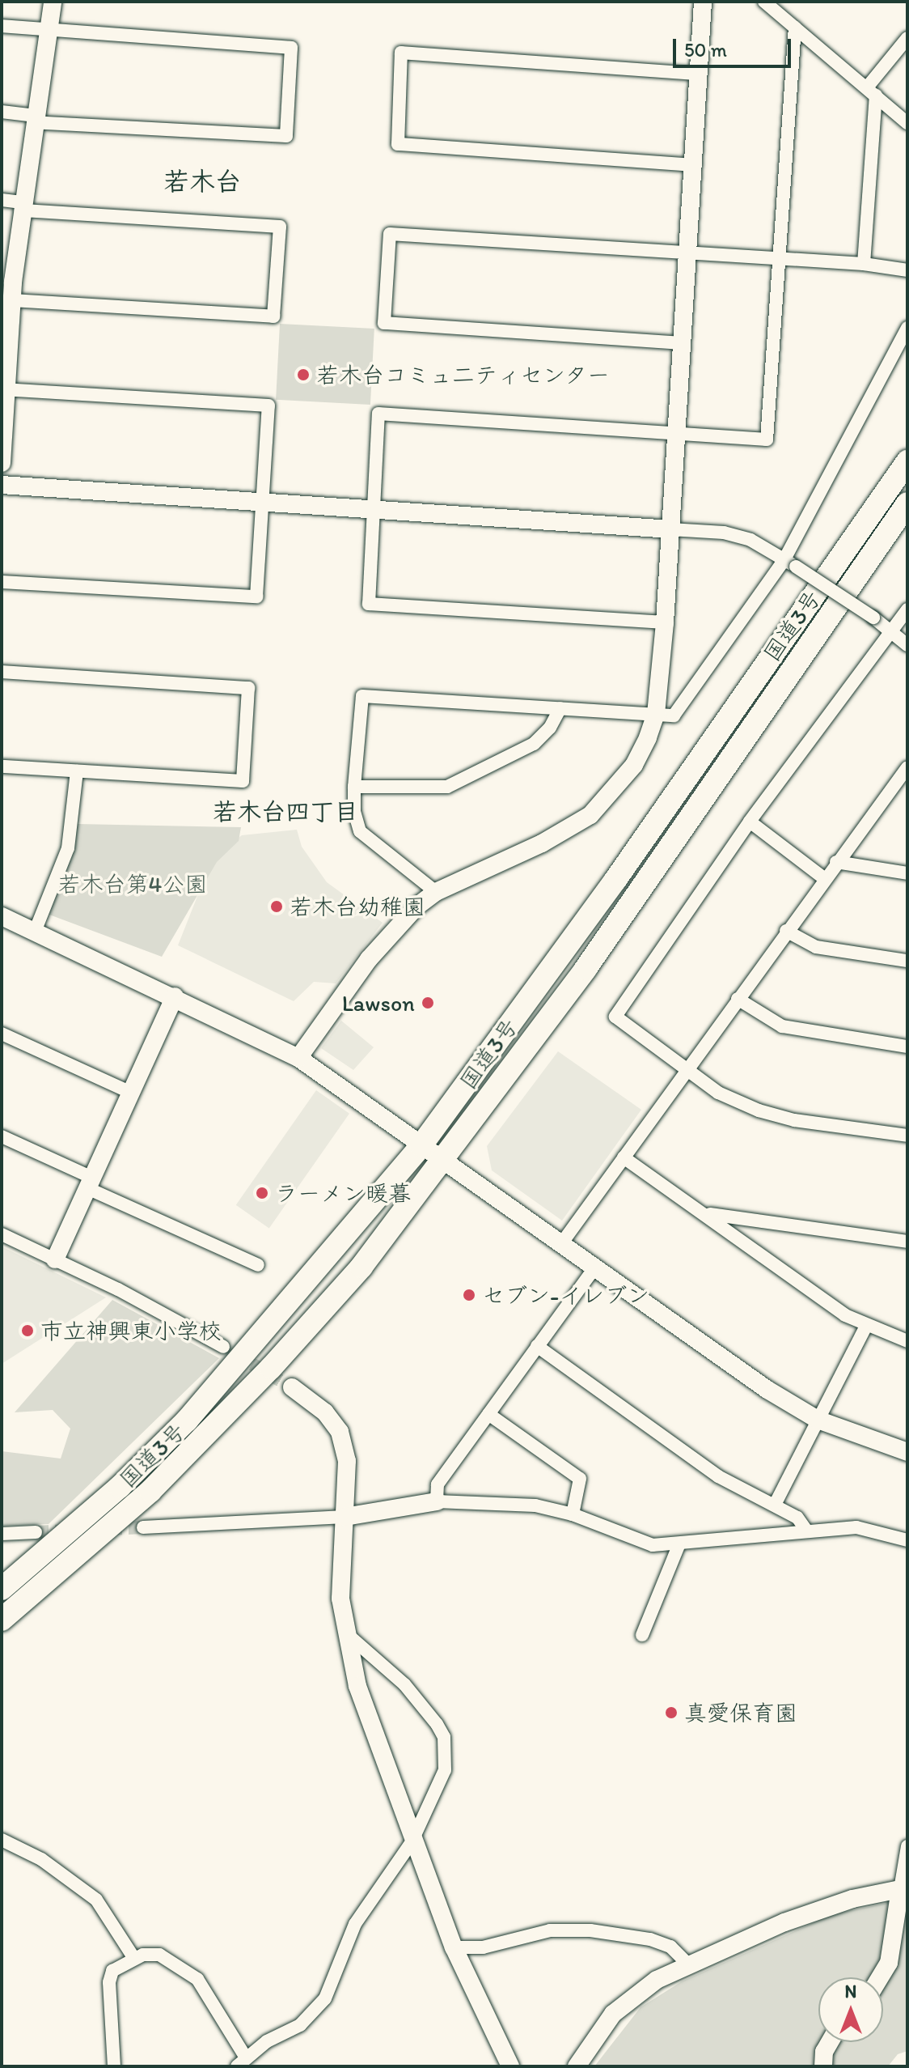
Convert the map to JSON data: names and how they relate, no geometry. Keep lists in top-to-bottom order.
{
  "streets": {
    "highway": ["国道3号"]
  },
  "districts": ["若木台", "若木台四丁目"],
  "parks": ["若木台第4公園"],
  "places": [
    "若木台コミュ二ティセンター",
    "若木台幼稚園",
    "Lawson",
    "ラーメン暖暮",
    "セブン-イレブン",
    "市立神興東小学校",
    "真愛保育園"
  ],
  "scale_bar": "50 m",
  "north": "top"
}
